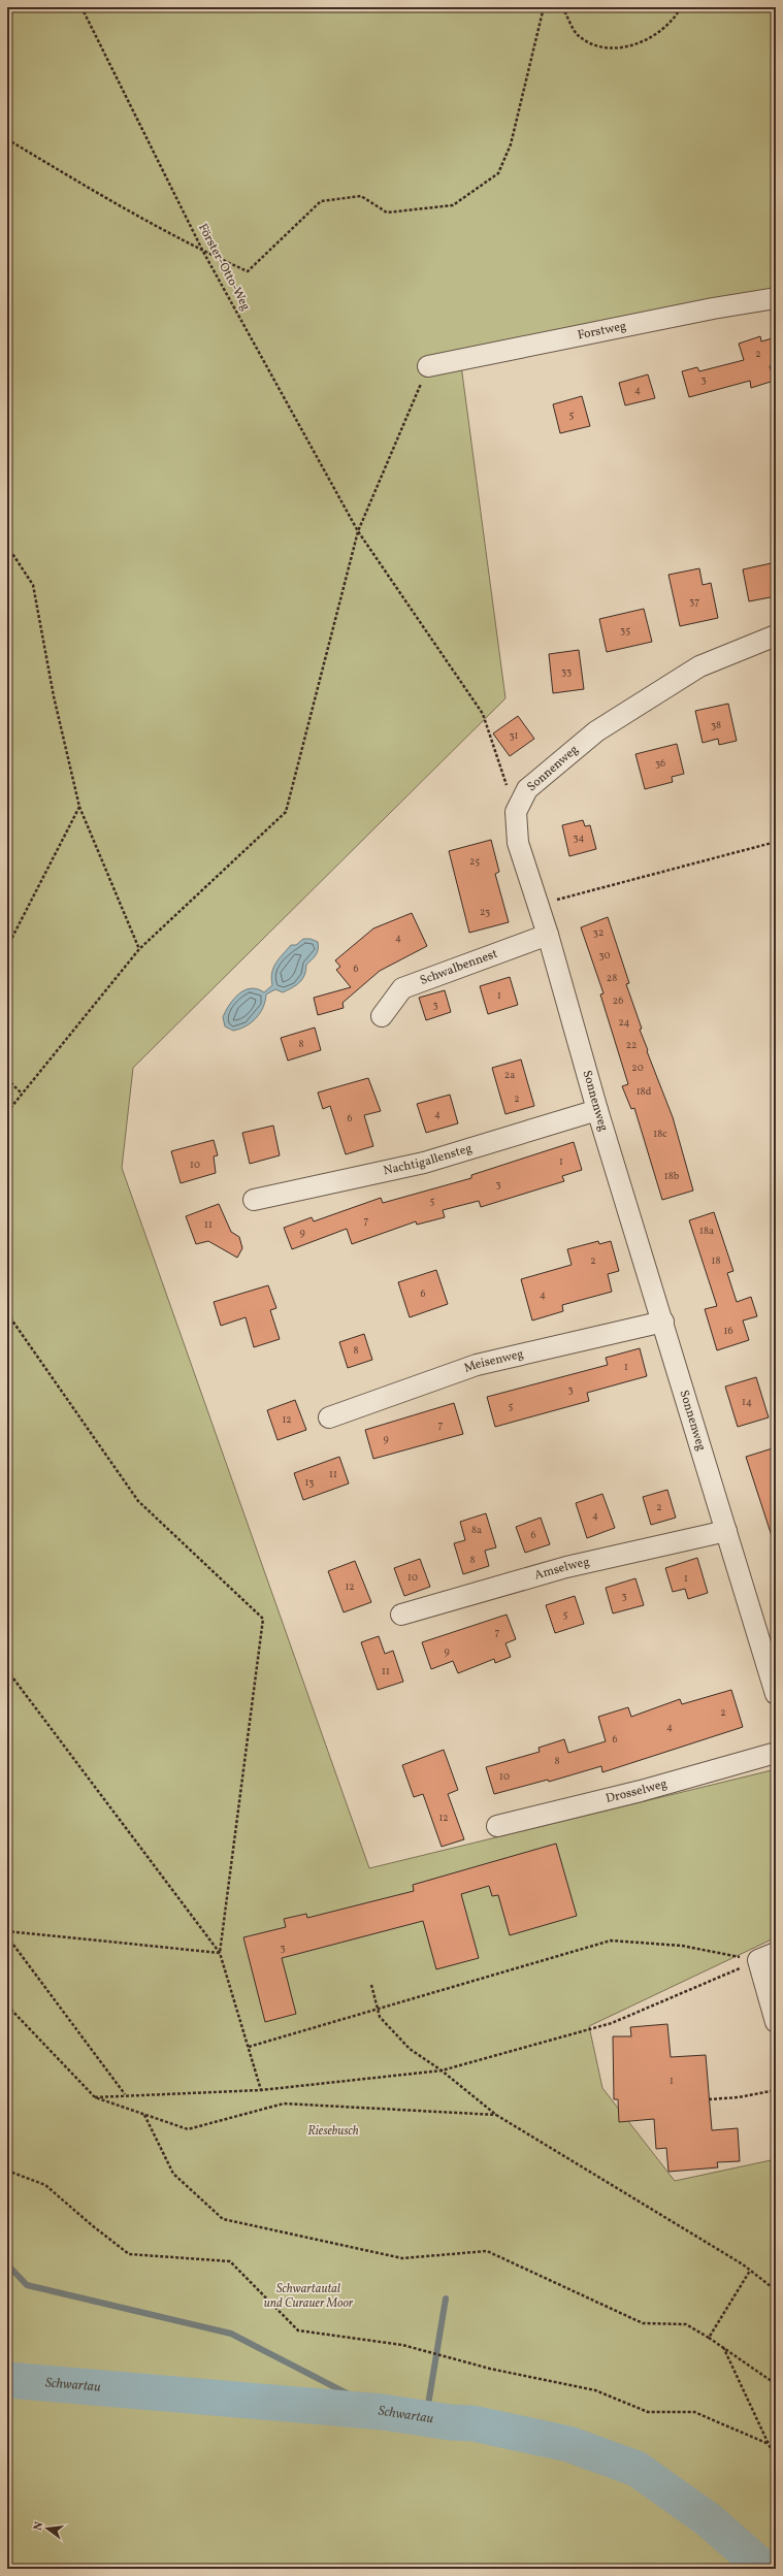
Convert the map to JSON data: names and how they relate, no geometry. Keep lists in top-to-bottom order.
{
  "streets": {
    "street": [
      "Forstweg",
      "Sonnenweg",
      "Schwalbennest",
      "Nachtigallensteg",
      "Meisenweg",
      "Amselweg",
      "Drosselweg"
    ],
    "path": ["Förster-Otto-Weg"]
  },
  "crossings": [
    ["Förster-Otto-Weg", "Sonnenweg"],
    ["Sonnenweg", "Schwalbennest"],
    ["Sonnenweg", "Nachtigallensteg"],
    ["Sonnenweg", "Meisenweg"],
    ["Sonnenweg", "Amselweg"]
  ],
  "water": ["Schwartau"],
  "parks": ["Riesebusch", "Schwartautal und Curauer Moor"],
  "house_numbers": [
    "2",
    "3",
    "4",
    "5",
    "37",
    "35",
    "33",
    "38",
    "31",
    "36",
    "34",
    "25",
    "23",
    "32",
    "4",
    "30",
    "6",
    "28",
    "1",
    "26",
    "3",
    "24",
    "8",
    "22",
    "20",
    "2a",
    "18d",
    "2",
    "4",
    "6",
    "18c",
    "1",
    "10",
    "18b",
    "3",
    "5",
    "7",
    "11",
    "18a",
    "9",
    "2",
    "18",
    "6",
    "4",
    "16",
    "8",
    "1",
    "3",
    "14",
    "5",
    "12",
    "7",
    "9",
    "11",
    "13",
    "2",
    "4",
    "8a",
    "6",
    "8",
    "10",
    "1",
    "12",
    "3",
    "5",
    "7",
    "9",
    "11",
    "2",
    "4",
    "6",
    "8",
    "10",
    "12",
    "3",
    "1"
  ],
  "north": "left"
}
